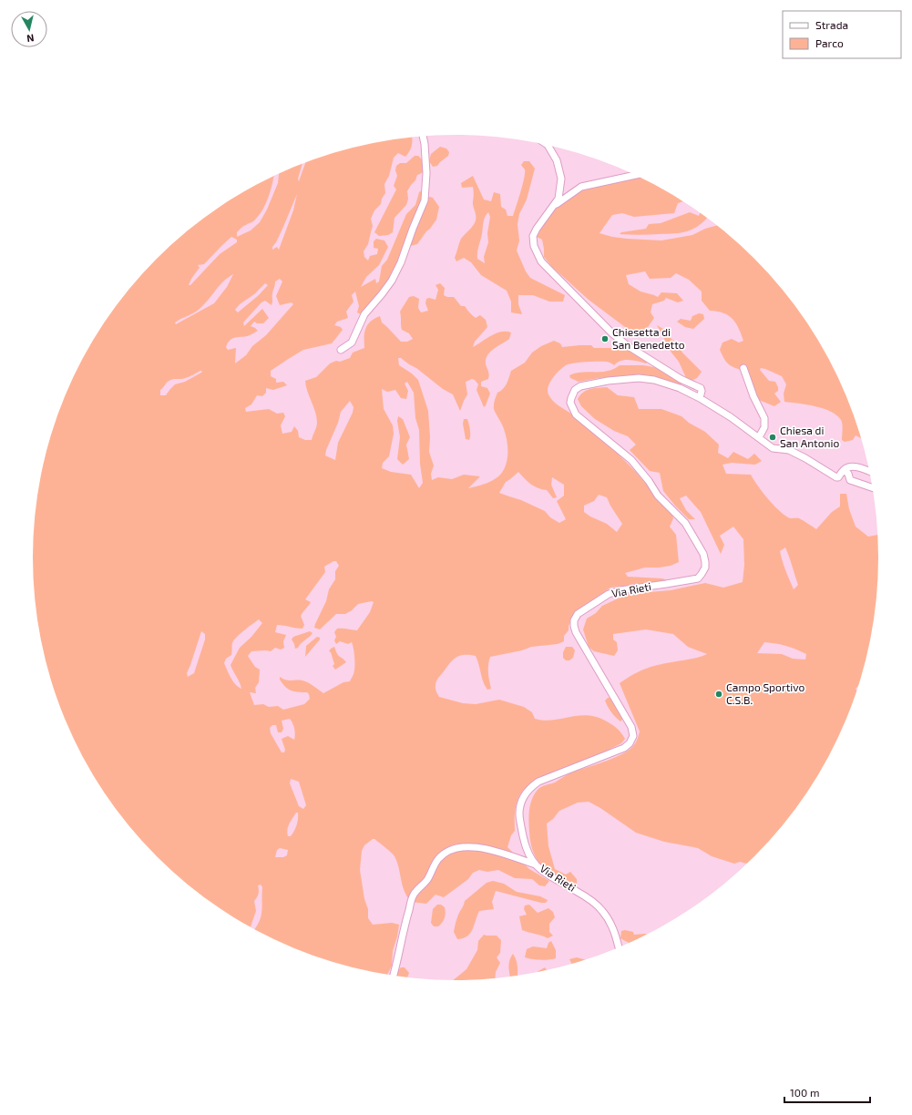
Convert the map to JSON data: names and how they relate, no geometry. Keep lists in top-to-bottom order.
{
  "streets": {
    "street": ["Via Rieti"]
  },
  "places": ["Chiesetta di San Benedetto", "Chiesa di San Antonio", "Campo Sportivo C.S.B."],
  "legend": ["Strada", "Parco"],
  "scale_bar": "100 m",
  "north": "bottom"
}
